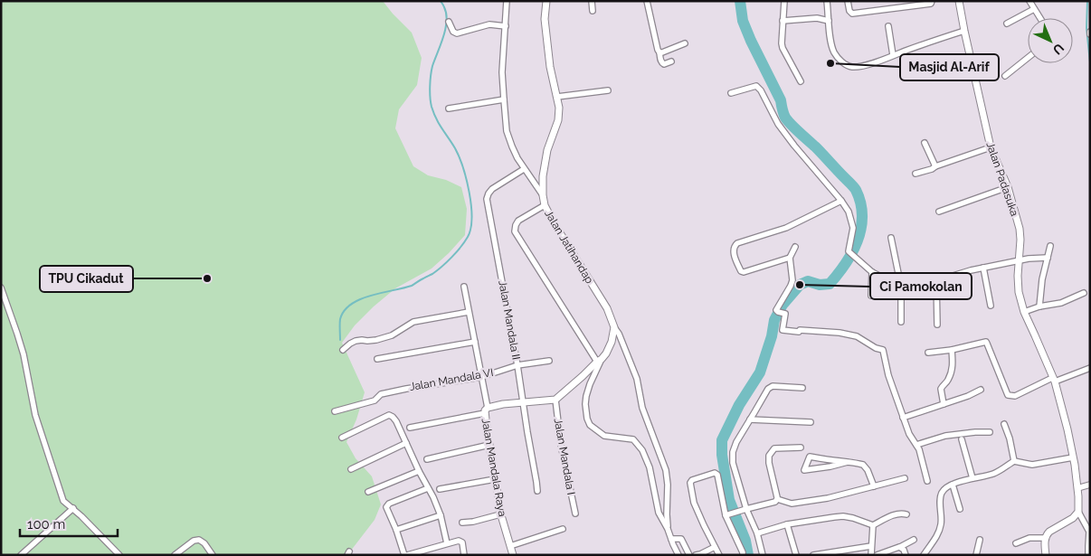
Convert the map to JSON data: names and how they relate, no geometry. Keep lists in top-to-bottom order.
{
  "streets": {
    "street": [
      "Jalan Padasuka",
      "Jalan Jatihandap",
      "Jalan Mandala II",
      "Jalan Mandala VI",
      "Jalan Mandala I",
      "Jalan Mandala Raya"
    ]
  },
  "crossings": [
    ["Jalan Mandala II", "Jalan Mandala VI"],
    ["Jalan Mandala II", "Jalan Mandala Raya"],
    ["Jalan Mandala I", "Jalan Mandala Raya"]
  ],
  "places": ["Masjid Al-Arif", "TPU Cikadut", "Ci Pamokolan"],
  "scale_bar": "100 m",
  "north": "bottom right"
}
